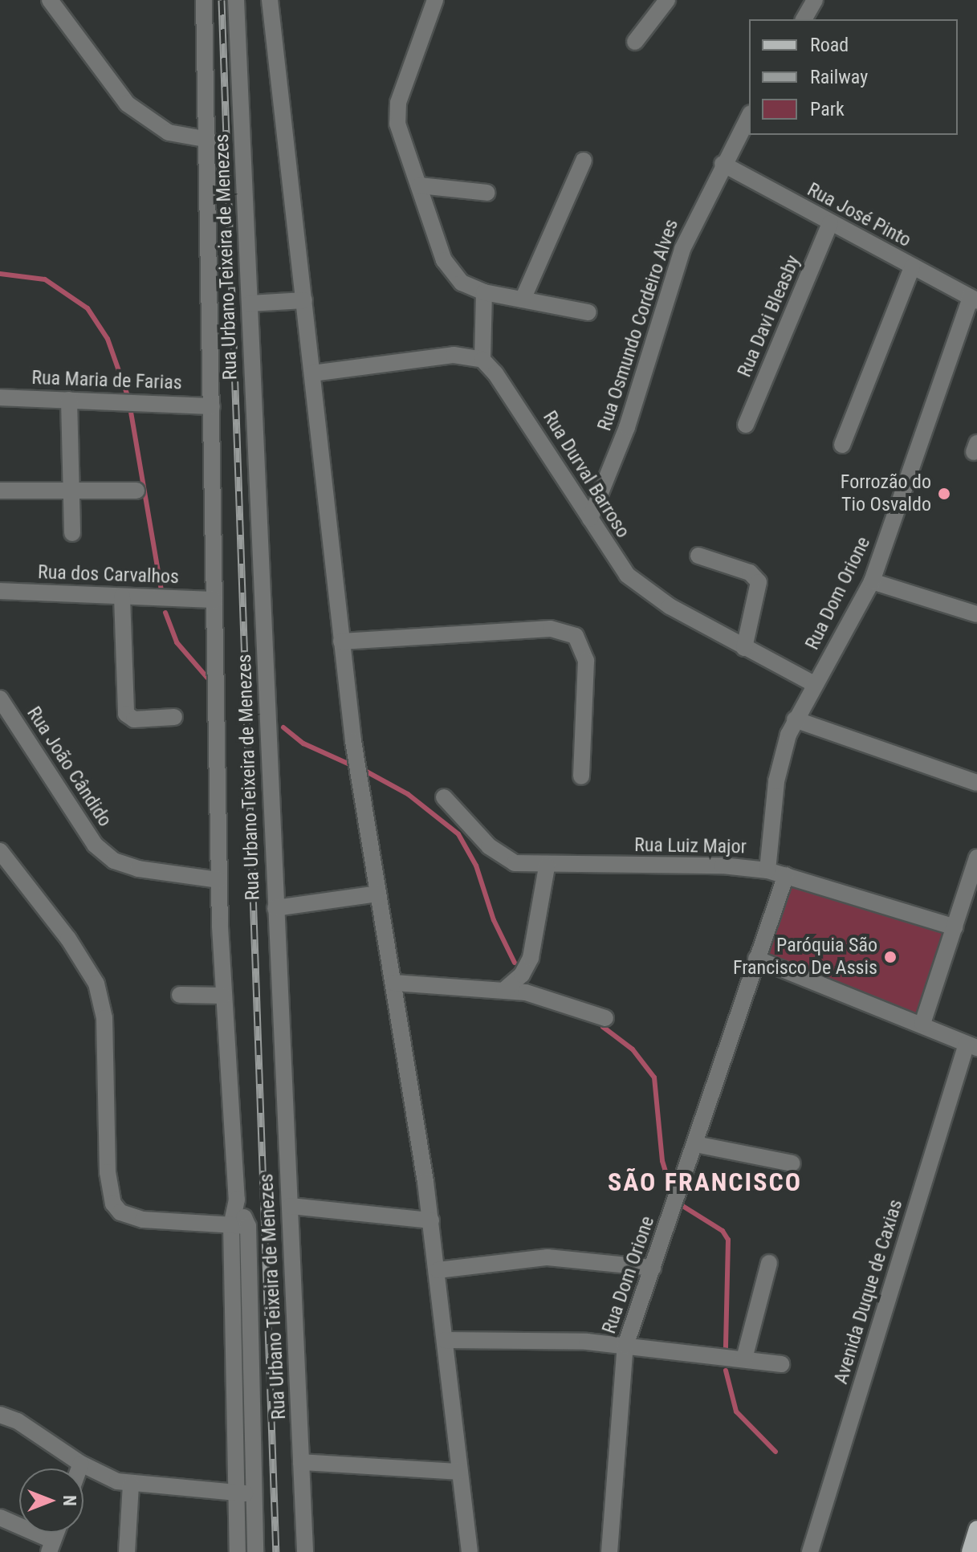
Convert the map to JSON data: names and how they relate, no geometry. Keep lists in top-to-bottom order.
{
  "streets": {
    "street": [
      "Rua José Pinto",
      "Rua Urbano Teixeira de Menezes",
      "Rua Davi Bleasby",
      "Rua Osmundo Cordeiro Alves",
      "Rua Maria de Farias",
      "Rua Durval Barroso",
      "Rua dos Carvalhos",
      "Rua Dom Orione",
      "Rua João Cândido",
      "Rua Luiz Major",
      "Avenida Duque de Caxias"
    ]
  },
  "crossings": [
    ["Rua José Pinto", "Rua Davi Bleasby"],
    ["Rua José Pinto", "Rua Osmundo Cordeiro Alves"],
    ["Rua José Pinto", "Rua Dom Orione"],
    ["Rua Urbano Teixeira de Menezes", "Rua Maria de Farias"],
    ["Rua Urbano Teixeira de Menezes", "Rua dos Carvalhos"],
    ["Rua Urbano Teixeira de Menezes", "Rua João Cândido"],
    ["Rua Osmundo Cordeiro Alves", "Rua Durval Barroso"],
    ["Rua Durval Barroso", "Rua Dom Orione"],
    ["Rua Dom Orione", "Rua Luiz Major"]
  ],
  "districts": ["SÃO FRANCISCO"],
  "places": ["Forrozão do Tio Osvaldo", "Paróquia São Francisco De Assis"],
  "legend": ["Road", "Railway", "Park"],
  "north": "right"
}
